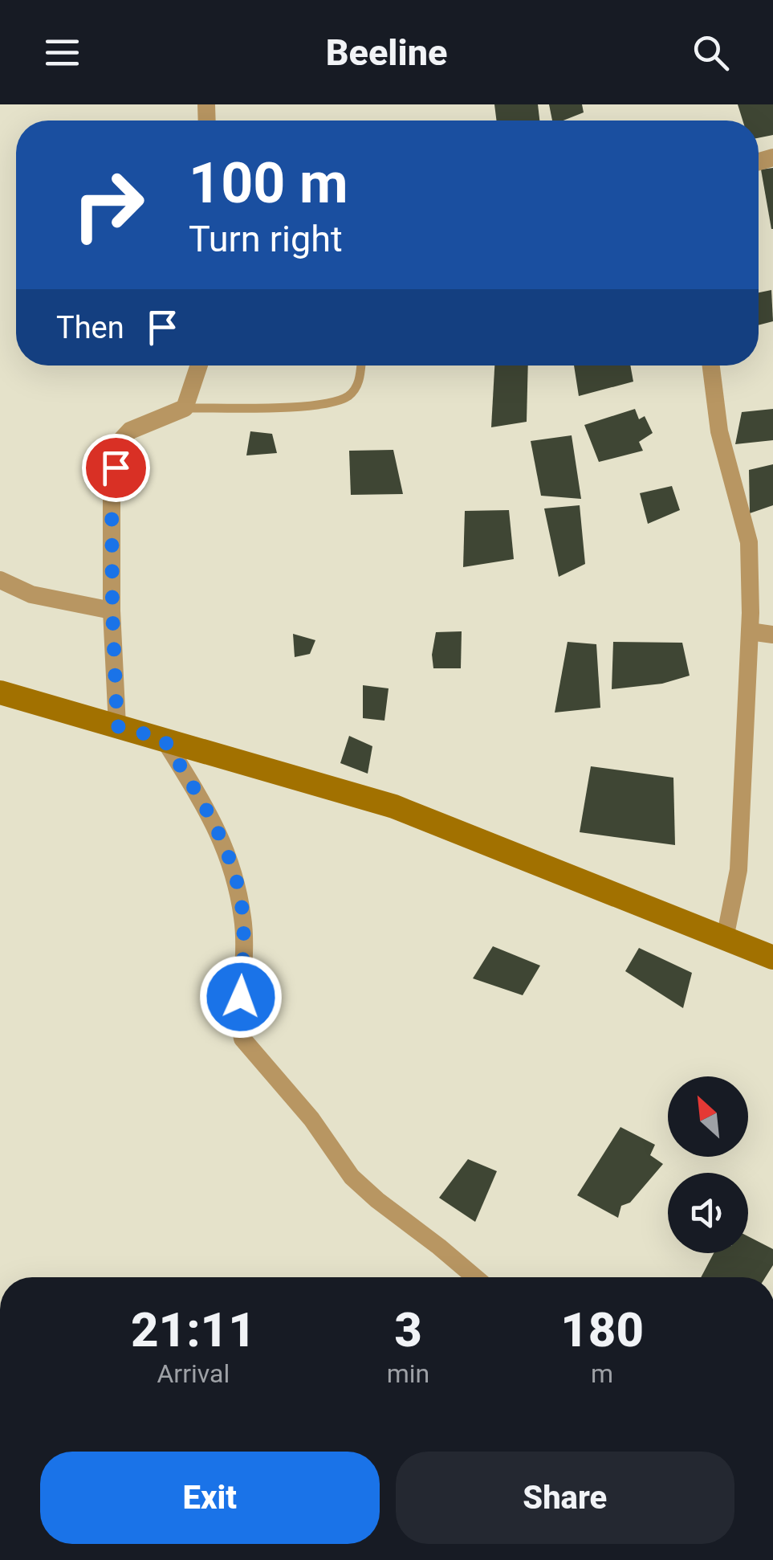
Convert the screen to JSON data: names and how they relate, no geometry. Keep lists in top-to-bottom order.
{
  "north": "top left",
  "page": {
    "header": "Beeline",
    "turn": ["100 m", "Turn right"],
    "then": "Then",
    "eta": [
      "21:11",
      "Arrival",
      "3",
      "min",
      "180",
      "m"
    ],
    "buttons": ["Exit", "Share"]
  }
}
